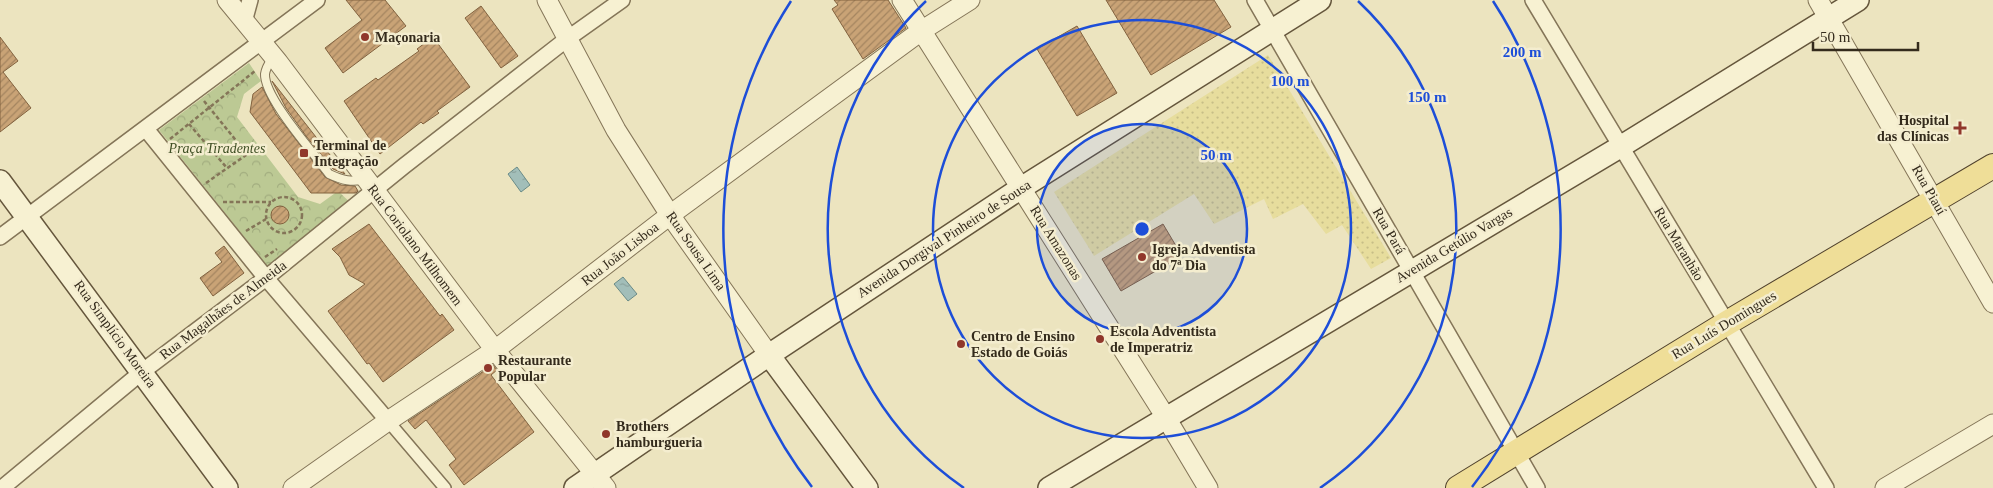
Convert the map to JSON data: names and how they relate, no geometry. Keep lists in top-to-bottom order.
{
  "streets": {
    "main road": [
      "Avenida Dorgival Pinheiro de Sousa",
      "Avenida Getúlio Vargas",
      "Rua Sousa Lima",
      "Rua Luís Domingues",
      "Rua Simplício Moreira"
    ],
    "street": [
      "Rua Piauí",
      "Rua Pará",
      "Rua Amazonas",
      "Rua Maranhão",
      "Rua Coriolano Milhomem",
      "Rua João Lisboa",
      "Rua Magalhães de Almeida"
    ]
  },
  "crossings": [
    ["Rua Piauí", "Avenida Getúlio Vargas"],
    ["Rua Piauí", "Rua Luís Domingues"],
    ["Rua Pará", "Avenida Dorgival Pinheiro de Sousa"],
    ["Rua Pará", "Avenida Getúlio Vargas"],
    ["Rua Pará", "Rua Luís Domingues"],
    ["Avenida Dorgival Pinheiro de Sousa", "Rua Amazonas"],
    ["Avenida Dorgival Pinheiro de Sousa", "Rua Coriolano Milhomem"],
    ["Avenida Dorgival Pinheiro de Sousa", "Rua Sousa Lima"],
    ["Rua Amazonas", "Avenida Getúlio Vargas"],
    ["Rua Amazonas", "Rua João Lisboa"],
    ["Rua Maranhão", "Avenida Getúlio Vargas"],
    ["Rua Maranhão", "Rua Luís Domingues"],
    ["Rua Coriolano Milhomem", "Rua João Lisboa"],
    ["Rua Coriolano Milhomem", "Rua Magalhães de Almeida"],
    ["Rua Sousa Lima", "Rua João Lisboa"],
    ["Rua Sousa Lima", "Rua Magalhães de Almeida"],
    ["Rua Magalhães de Almeida", "Rua Simplício Moreira"]
  ],
  "parks": ["Praça Tiradentes"],
  "places": {
    "other": [
      "Maçonaria",
      "Igreja Adventista do 7ª Dia",
      "Escola Adventista de Imperatriz",
      "Centro de Ensino Estado de Goiás",
      "Restaurante Popular",
      "Brothers hamburgueria"
    ],
    "health": ["Hospital das Clínicas"],
    "transit": ["Terminal de Integração"]
  },
  "scale_bar": "50 m",
  "rings": [
    "200 m",
    "100 m",
    "150 m",
    "50 m"
  ]
}
